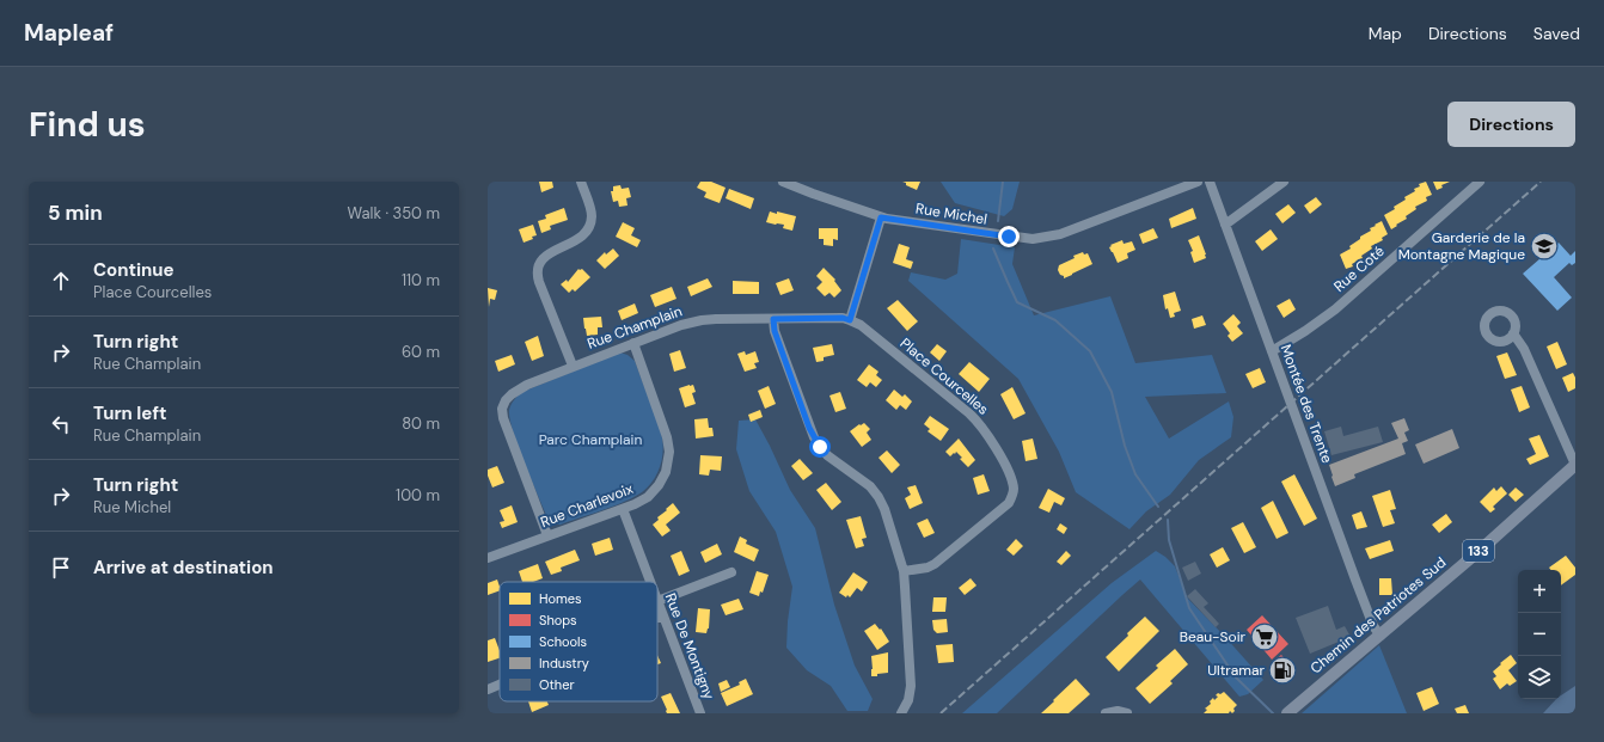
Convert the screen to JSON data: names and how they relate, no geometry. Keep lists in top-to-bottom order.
{
  "streets": {
    "main road": ["133", "Chemin des Patriotes Sud"],
    "street": [
      "Rue Michel",
      "Rue Coté",
      "Rue Champlain",
      "Place Courcelles",
      "Montée des Trente",
      "Rue Charlevoix",
      "Rue De Montigny"
    ]
  },
  "crossings": [
    ["Rue Coté", "Montée des Trente"],
    ["Rue Champlain", "Place Courcelles"],
    ["Rue Champlain", "Rue Charlevoix"],
    ["Montée des Trente", "Chemin des Patriotes Sud"],
    ["Rue Charlevoix", "Rue De Montigny"]
  ],
  "parks": ["Parc Champlain"],
  "places": {
    "school or university": ["Garderie de la Montagne Magique"],
    "supermarket": ["Beau-Soir"],
    "fuel station": ["Ultramar"]
  },
  "legend": [
    "Homes",
    "Shops",
    "Schools",
    "Industry",
    "Other"
  ],
  "page": {
    "header": "Mapleaf",
    "nav": ["Map", "Directions", "Saved"],
    "buttons": "Directions",
    "title": "Find us",
    "heading": ["5 min", "Walk · 350 m"],
    "list": [
      ["Continue", "Place Courcelles", "110 m"],
      ["Turn right", "Rue Champlain", "60 m"],
      ["Turn left", "Rue Champlain", "80 m"],
      ["Turn right", "Rue Michel", "100 m"],
      "Arrive at destination"
    ],
    "map_buttons": ["+", "−"]
  }
}
